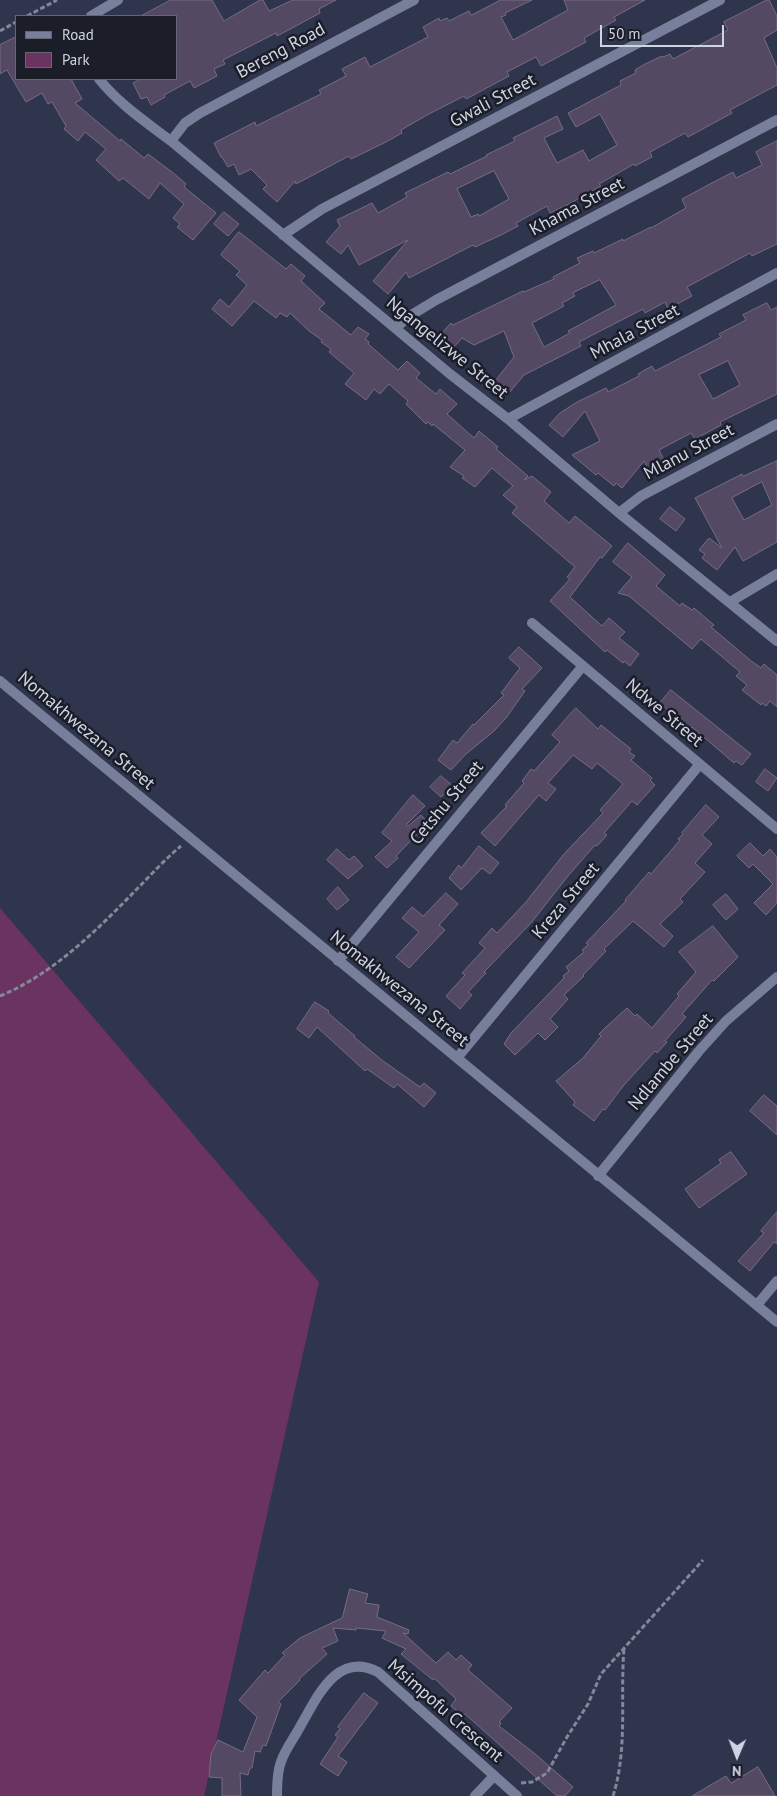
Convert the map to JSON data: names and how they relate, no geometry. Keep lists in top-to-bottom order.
{
  "streets": {
    "street": [
      "Bereng Road",
      "Gwali Street",
      "Khama Street",
      "Mhala Street",
      "Ngangelizwe Street",
      "Mlanu Street",
      "Ndwe Street",
      "Nomakhwezana Street",
      "Cetshu Street",
      "Kreza Street",
      "Ndlambe Street",
      "Msimpofu Crescent"
    ]
  },
  "crossings": [
    ["Bereng Road", "Ngangelizwe Street"],
    ["Gwali Street", "Ngangelizwe Street"],
    ["Khama Street", "Ngangelizwe Street"],
    ["Mhala Street", "Ngangelizwe Street"],
    ["Ngangelizwe Street", "Mlanu Street"],
    ["Ndwe Street", "Cetshu Street"],
    ["Ndwe Street", "Kreza Street"],
    ["Nomakhwezana Street", "Cetshu Street"],
    ["Nomakhwezana Street", "Kreza Street"],
    ["Nomakhwezana Street", "Ndlambe Street"]
  ],
  "legend": ["Road", "Park"],
  "scale_bar": "50 m",
  "north": "bottom"
}
